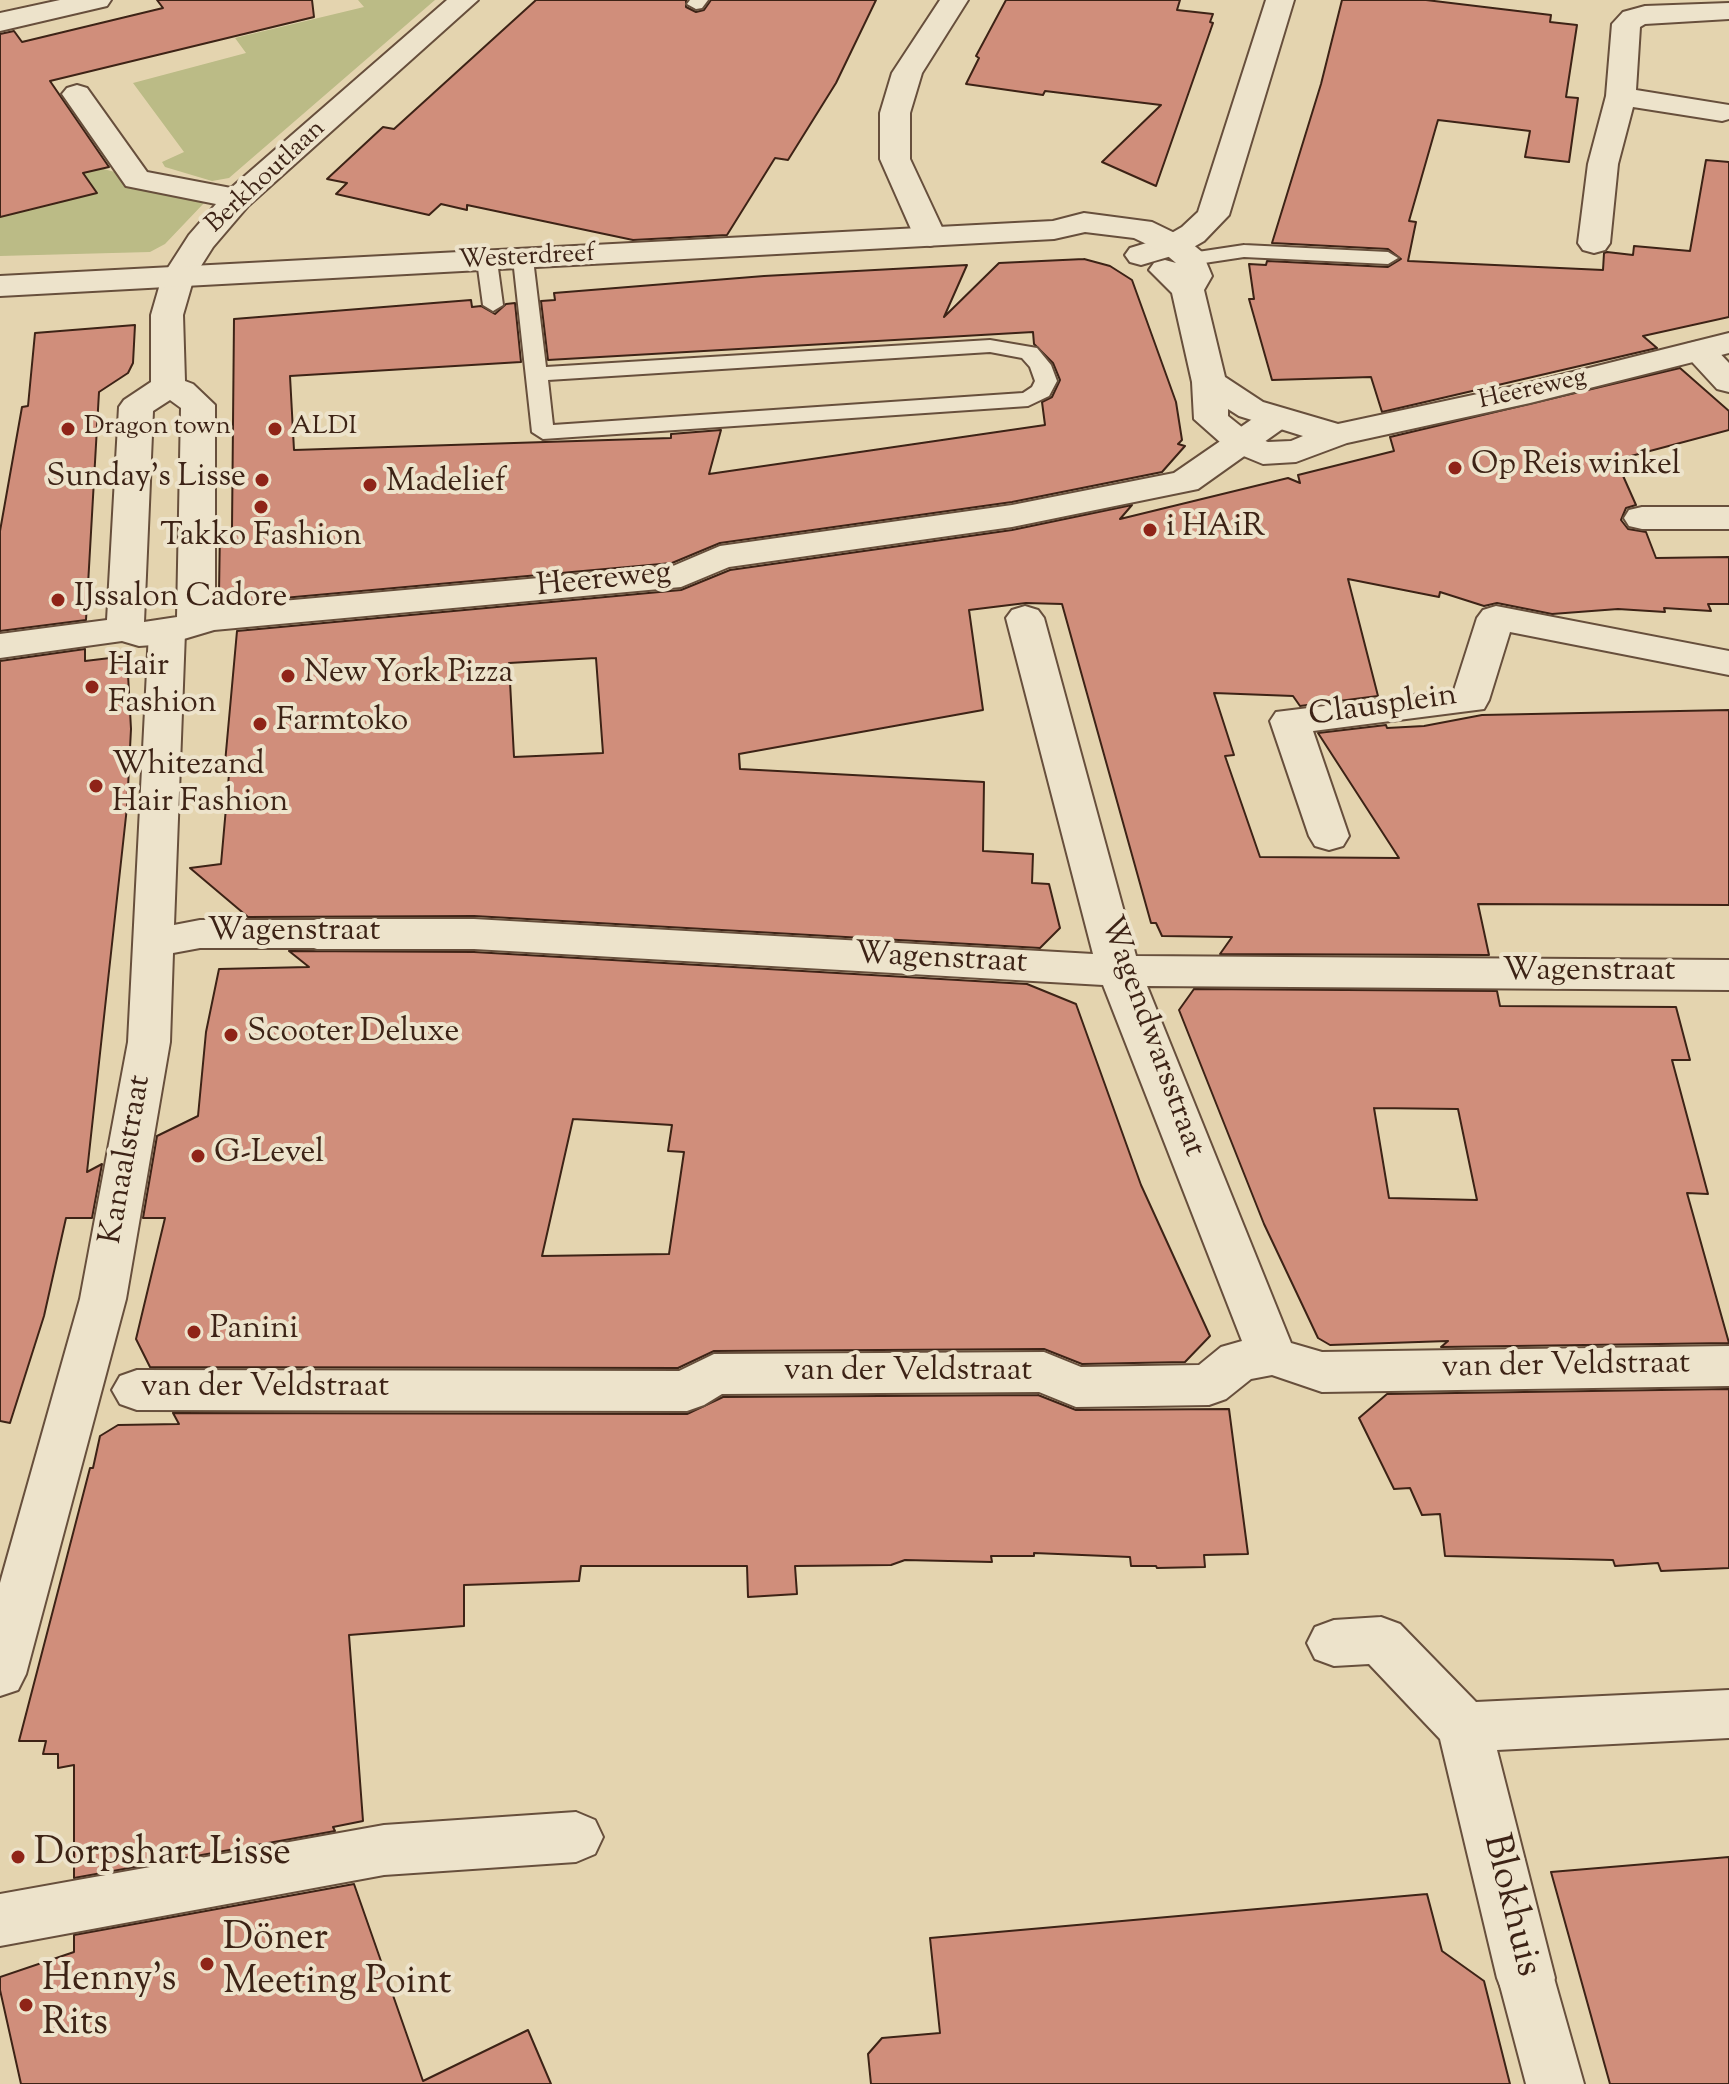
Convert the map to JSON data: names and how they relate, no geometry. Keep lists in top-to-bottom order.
{
  "streets": {
    "street": [
      "Berkhoutlaan",
      "Westerdreef",
      "Heereweg",
      "Clausplein",
      "Wagenstraat",
      "Wagendwarsstraat",
      "Kanaalstraat",
      "van der Veldstraat",
      "Blokhuis"
    ]
  },
  "crossings": [
    ["Berkhoutlaan", "Westerdreef"],
    ["Heereweg", "Kanaalstraat"],
    ["Wagenstraat", "Wagendwarsstraat"],
    ["Wagenstraat", "Kanaalstraat"],
    ["Wagendwarsstraat", "van der Veldstraat"],
    ["Kanaalstraat", "van der Veldstraat"]
  ],
  "places": [
    "Dragon town",
    "ALDI",
    "Op Reis winkel",
    "Sunday's Lisse",
    "Madelief",
    "Takko Fashion",
    "i HAiR",
    "IJssalon Cadore",
    "New York Pizza",
    "Hair Fashion",
    "Farmtoko",
    "Whitezand Hair Fashion",
    "Scooter Deluxe",
    "G-Level",
    "Panini",
    "Dorpshart Lisse",
    "Döner Meeting Point",
    "Henny's Rits"
  ]
}
